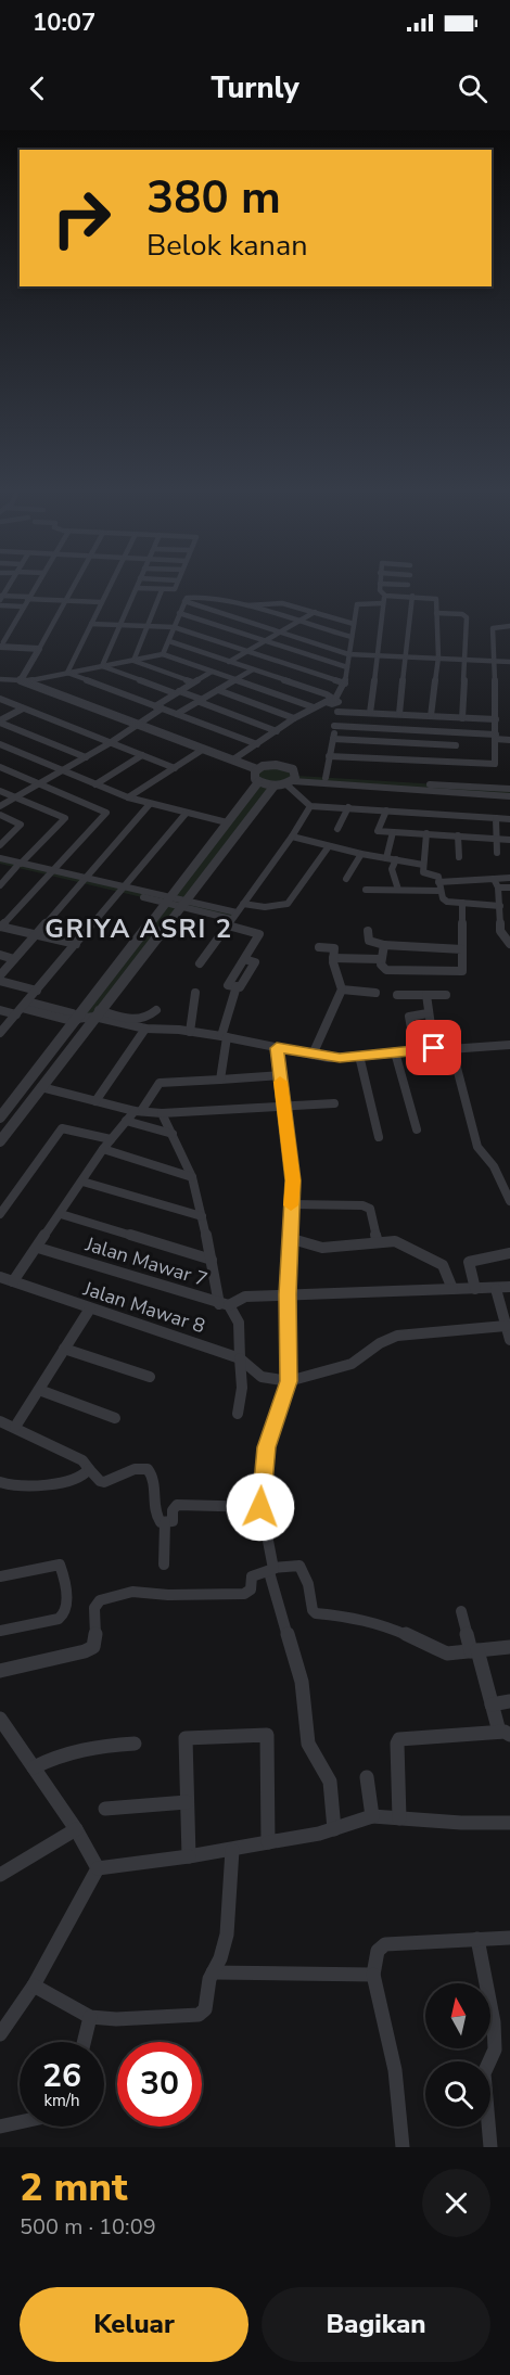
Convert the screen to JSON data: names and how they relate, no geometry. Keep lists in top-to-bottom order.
{
  "streets": {
    "street": ["Jalan Mawar 7", "Jalan Mawar 8"]
  },
  "crossings": [
    ["Jalan Mawar 7", "Jalan Mawar 8"]
  ],
  "districts": ["GRIYA ASRI 2"],
  "north": "top",
  "page": {
    "status": "10:07",
    "header": "Turnly",
    "turn": ["380 m", "Belok kanan"],
    "speed": "26 km/h",
    "limit": "30",
    "heading": ["2 mnt", "500 m · 10:09"],
    "buttons": ["Keluar", "Bagikan"]
  }
}
